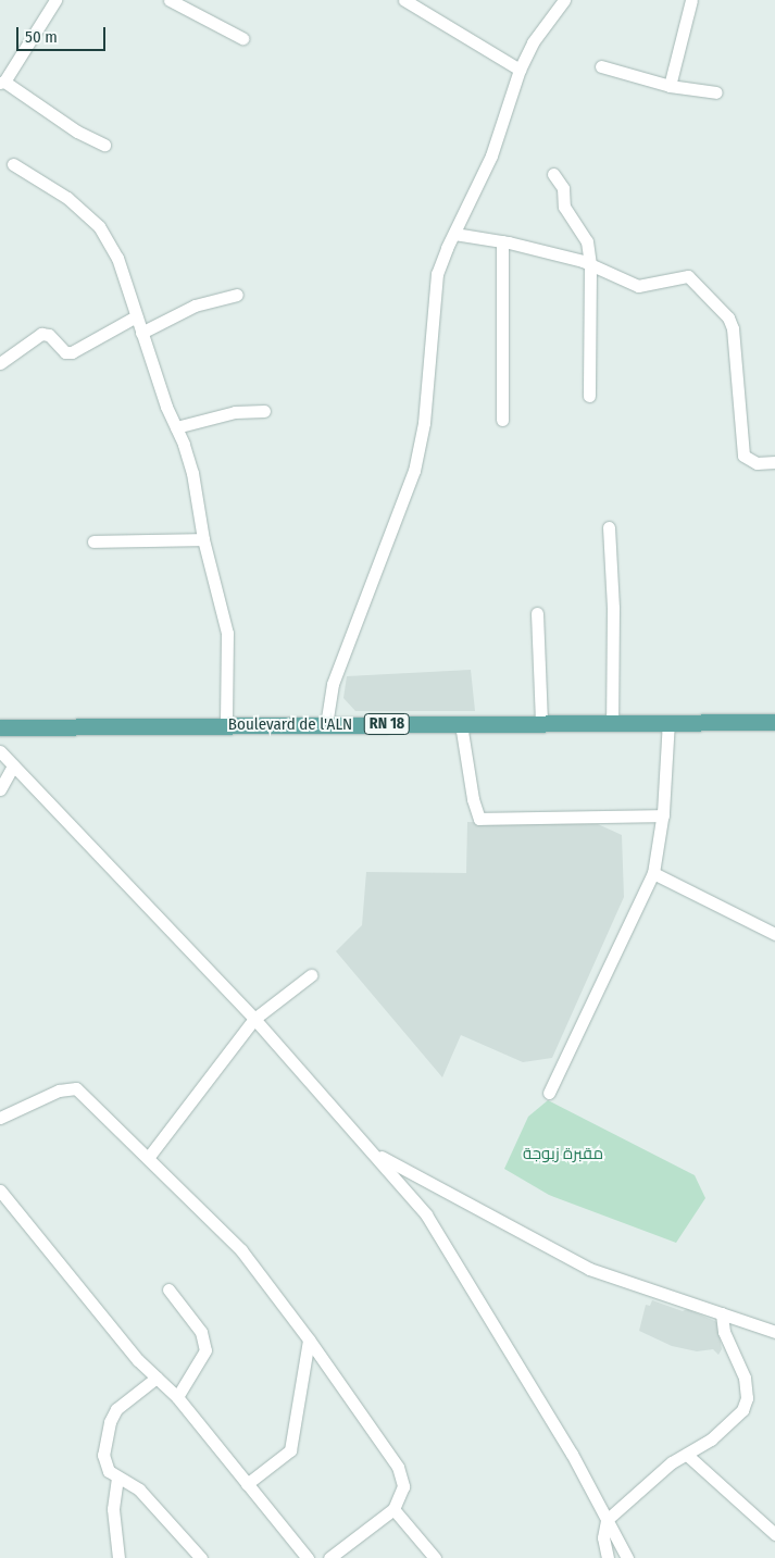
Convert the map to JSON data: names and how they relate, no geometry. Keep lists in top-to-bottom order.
{
  "streets": {
    "main road": ["RN 18", "Boulevard de l'ALN"]
  },
  "parks": ["مقبرة زبوجة"],
  "scale_bar": "50 m"
}
